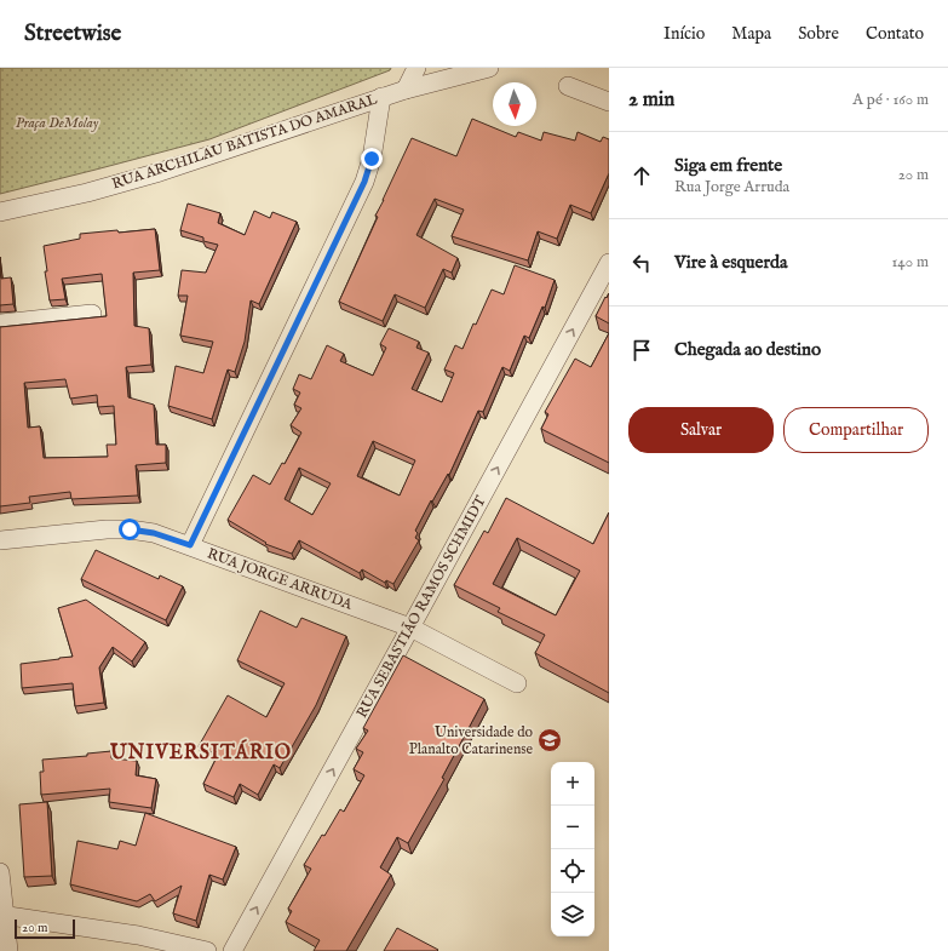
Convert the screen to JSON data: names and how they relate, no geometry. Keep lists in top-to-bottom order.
{
  "streets": {
    "street": ["RUA ARCHILAU BATISTA DO AMARAL", "RUA JORGE ARRUDA", "RUA SEBASTIÃO RAMOS SCHMIDT"]
  },
  "crossings": [
    ["RUA JORGE ARRUDA", "RUA SEBASTIÃO RAMOS SCHMIDT"]
  ],
  "one_way": ["RUA SEBASTIÃO RAMOS SCHMIDT"],
  "districts": ["UNIVERSITÁRIO"],
  "parks": ["Praça DeMolay"],
  "places": {
    "school or university": ["Universidade do Planalto Catarinense"]
  },
  "scale_bar": "20 m",
  "north": "bottom",
  "page": {
    "header": "Streetwise",
    "nav": [
      "Início",
      "Mapa",
      "Sobre",
      "Contato"
    ],
    "heading": ["2 min", "A pé · 160 m"],
    "list": [
      ["Siga em frente", "Rua Jorge Arruda", "20 m"],
      ["Vire à esquerda", "140 m"],
      "Chegada ao destino"
    ],
    "buttons": ["Salvar", "Compartilhar"],
    "map_buttons": ["+", "−"],
    "scale": "20 m"
  }
}
